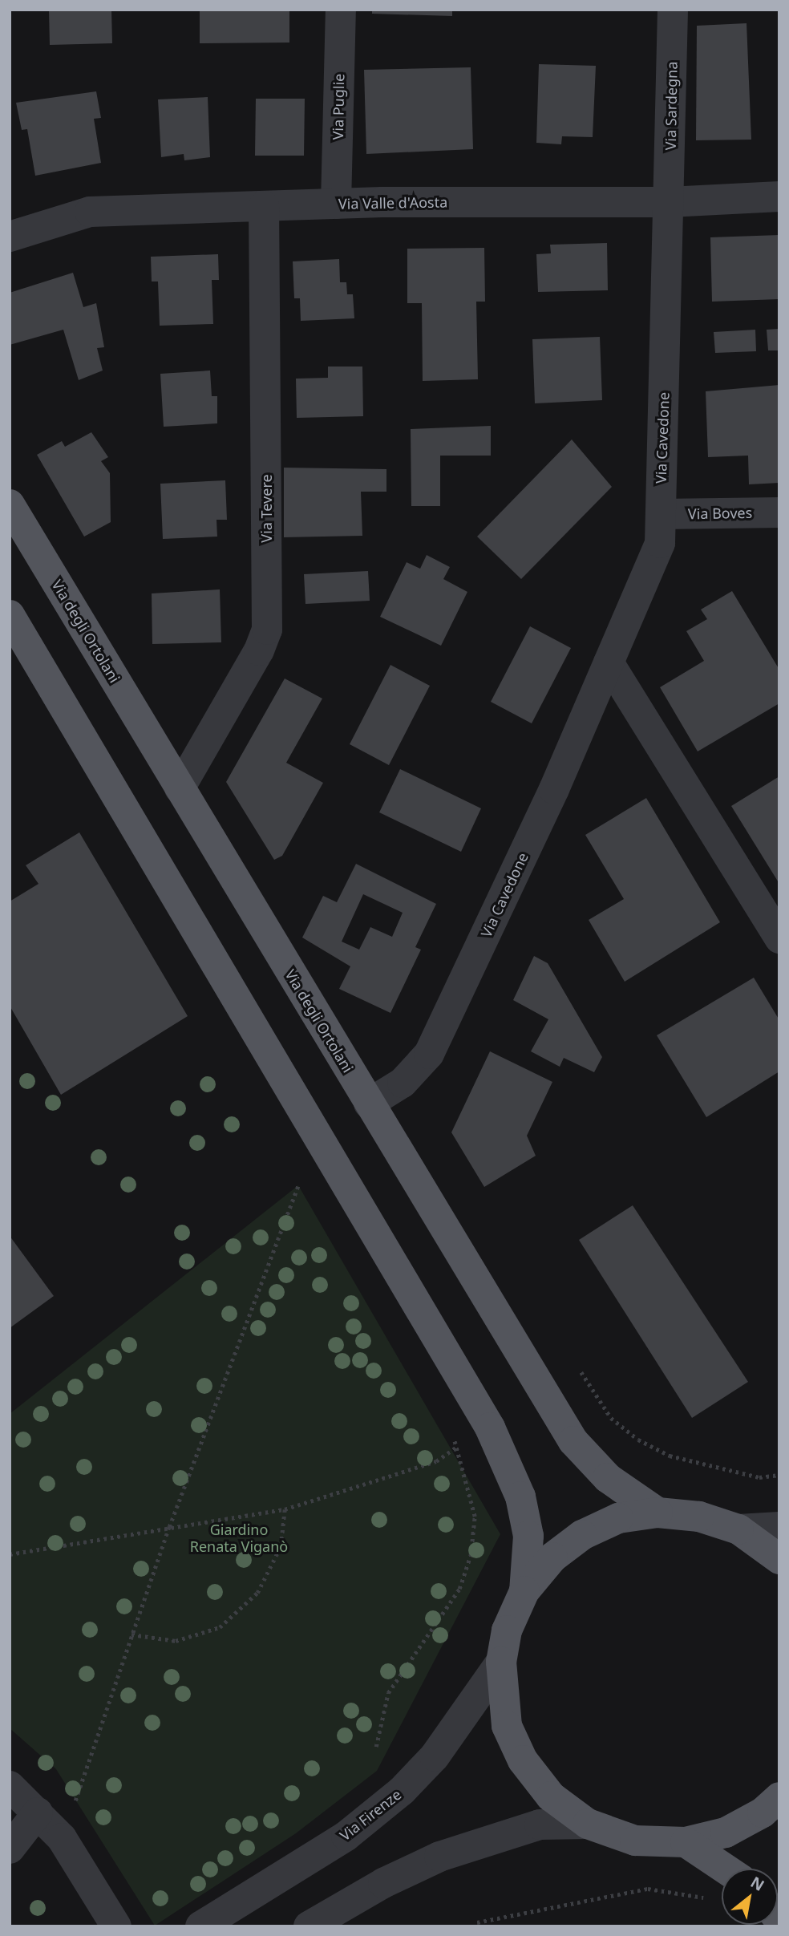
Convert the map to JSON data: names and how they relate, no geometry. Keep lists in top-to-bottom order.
{
  "streets": {
    "main road": ["Via degli Ortolani"],
    "street": [
      "Via Sardegna",
      "Via Puglie",
      "Via Valle d'Aosta",
      "Via Cavedone",
      "Via Tevere",
      "Via Boves",
      "Via Firenze"
    ]
  },
  "crossings": [
    ["Via Sardegna", "Via Valle d'Aosta"],
    ["Via Sardegna", "Via Cavedone"],
    ["Via Puglie", "Via Valle d'Aosta"],
    ["Via Valle d'Aosta", "Via Cavedone"],
    ["Via Valle d'Aosta", "Via Tevere"],
    ["Via Cavedone", "Via Boves"],
    ["Via Cavedone", "Via degli Ortolani"],
    ["Via Tevere", "Via degli Ortolani"]
  ],
  "parks": ["Giardino Renata Viganò"],
  "north": "top right"
}
